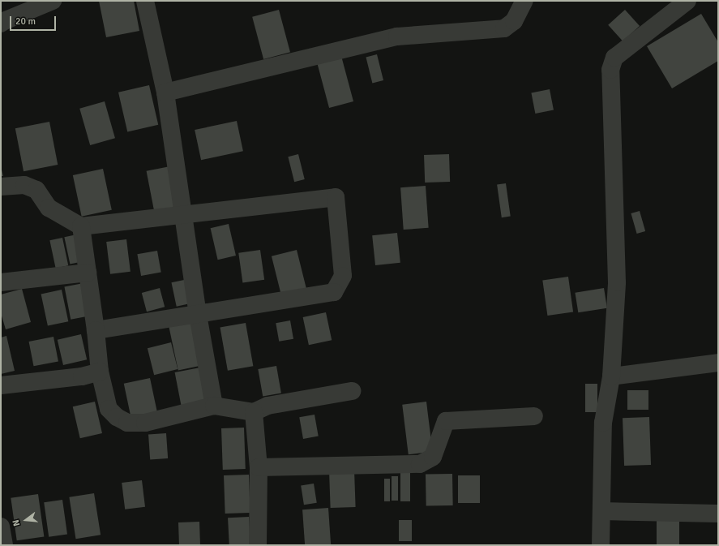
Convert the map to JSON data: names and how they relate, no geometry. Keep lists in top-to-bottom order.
{
  "scale_bar": "20 m",
  "north": "left"
}
